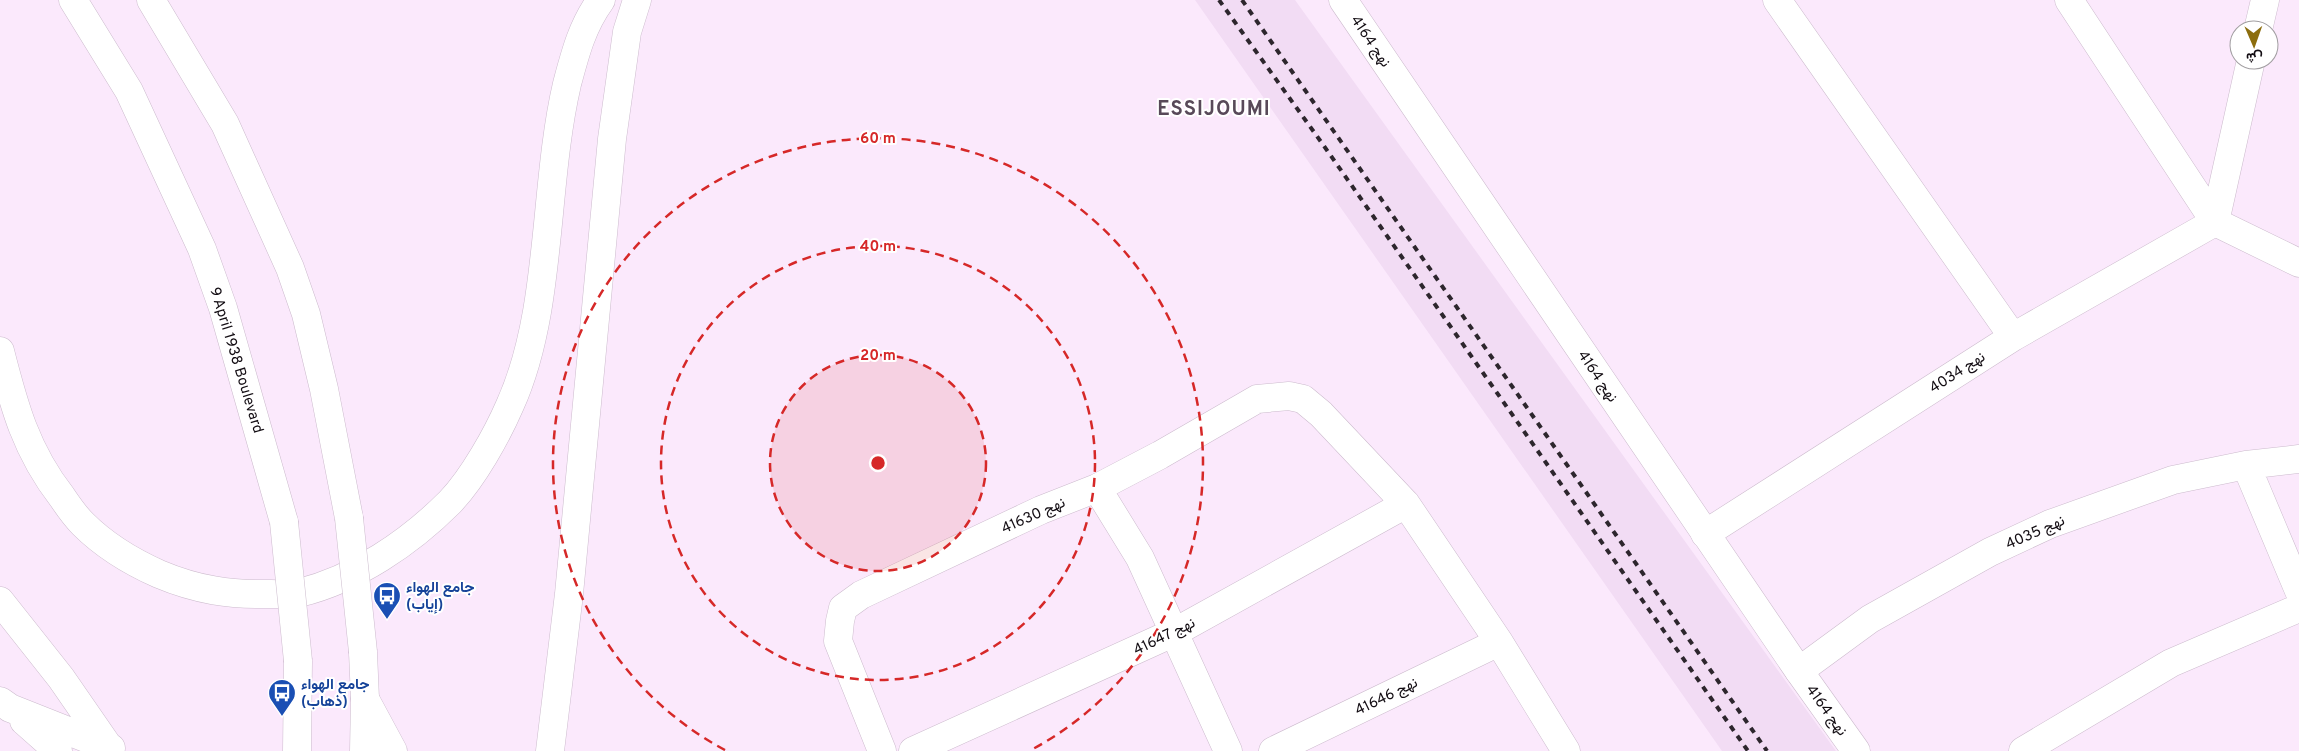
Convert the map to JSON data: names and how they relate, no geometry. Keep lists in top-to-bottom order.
{
  "streets": {
    "street": [
      "نهج 4164",
      "9 April 1938 Boulevard",
      "نهج 4034",
      "نهج 41630",
      "نهج 4035",
      "نهج 41647",
      "نهج 41646"
    ]
  },
  "crossings": [
    ["نهج 4164", "نهج 4034"],
    ["نهج 4164", "نهج 4035"],
    ["نهج 41630", "نهج 41647"],
    ["نهج 41630", "نهج 41646"]
  ],
  "districts": ["ESSIJOUMI"],
  "places": {
    "bus stop": ["جامع الهواء (إياب)", "جامع الهواء (ذهاب)"]
  },
  "north": "bottom",
  "rings": ["60 m", "40 m", "20 m"]
}
